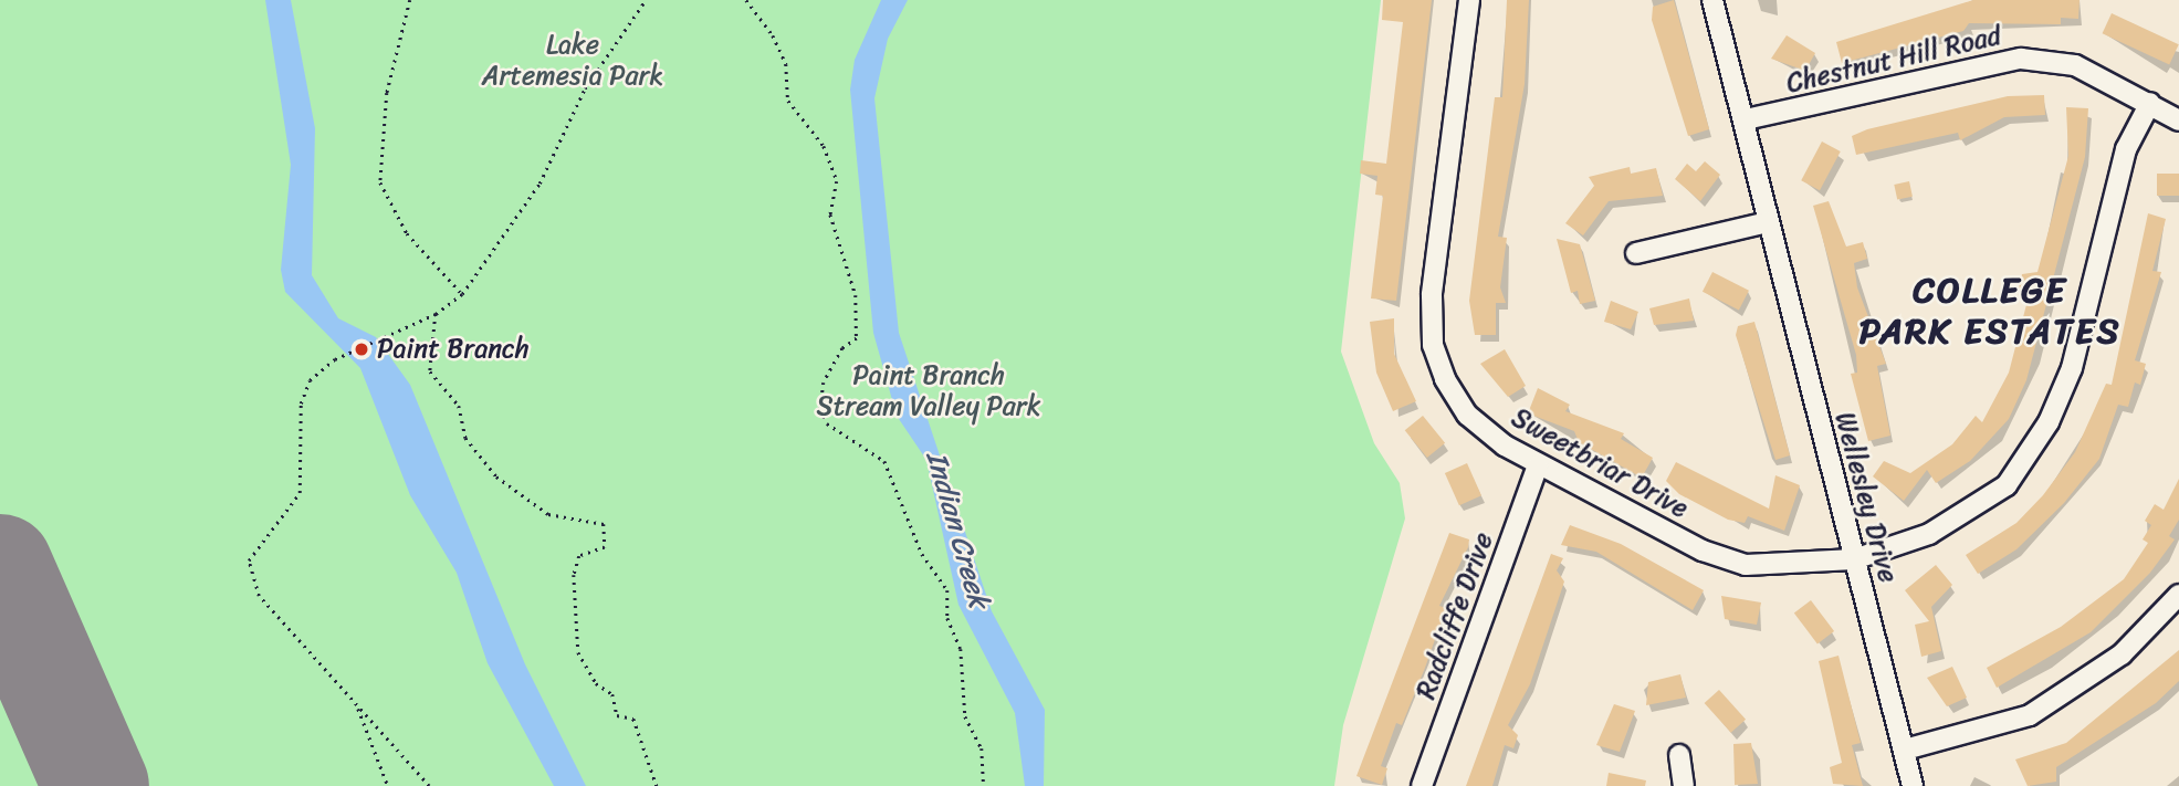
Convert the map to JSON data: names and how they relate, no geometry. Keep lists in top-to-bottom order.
{
  "streets": {
    "street": [
      "Chestnut Hill Road",
      "Sweetbriar Drive",
      "Wellesley Drive",
      "Radcliffe Drive"
    ]
  },
  "crossings": [
    ["Chestnut Hill Road", "Sweetbriar Drive"],
    ["Chestnut Hill Road", "Wellesley Drive"],
    ["Sweetbriar Drive", "Wellesley Drive"],
    ["Sweetbriar Drive", "Radcliffe Drive"]
  ],
  "districts": ["COLLEGE PARK ESTATES"],
  "water": ["Indian Creek"],
  "parks": ["Lake Artemesia Park", "Paint Branch Stream Valley Park"],
  "places": ["Paint Branch"]
}
